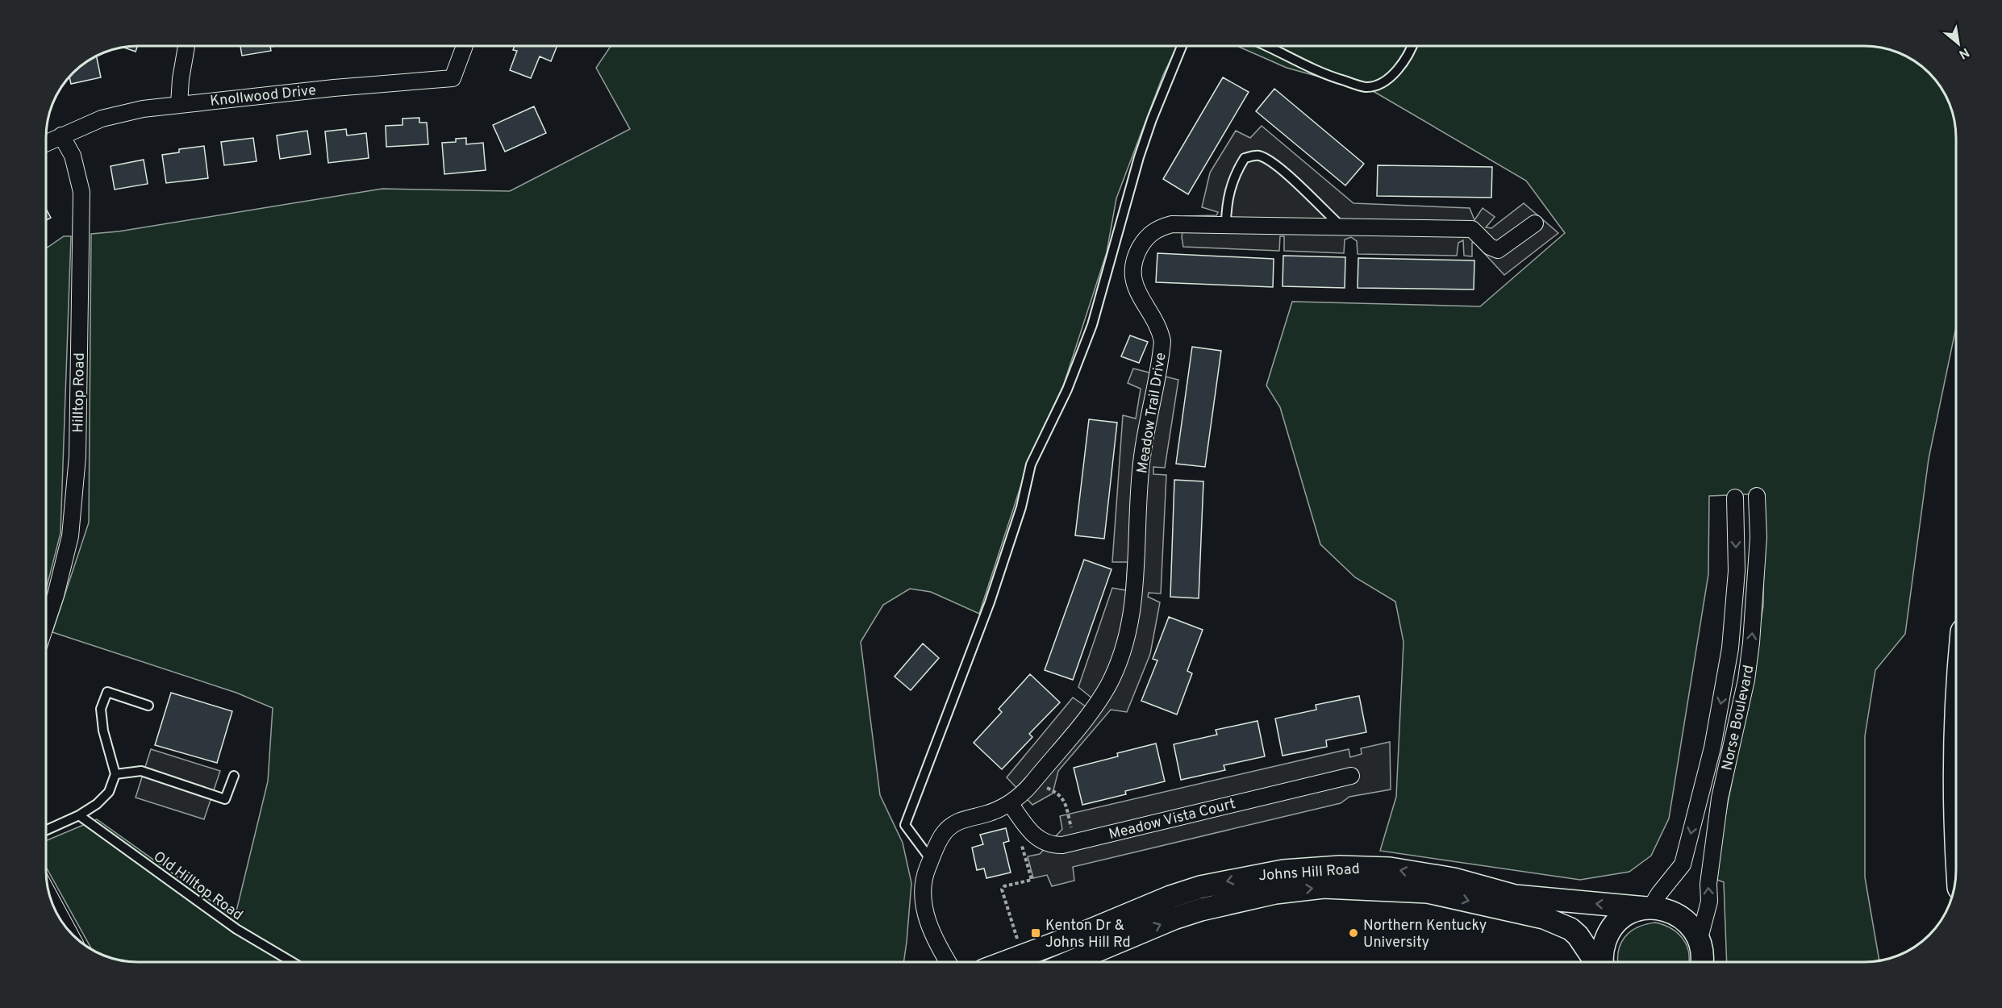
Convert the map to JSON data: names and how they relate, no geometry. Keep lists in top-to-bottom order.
{
  "streets": {
    "main road": ["Johns Hill Road"],
    "street": [
      "Knollwood Drive",
      "Hilltop Road",
      "Meadow Trail Drive",
      "Norse Boulevard",
      "Meadow Vista Court"
    ],
    "lane": ["Old Hilltop Road"]
  },
  "crossings": [
    ["Knollwood Drive", "Hilltop Road"],
    ["Norse Boulevard", "Johns Hill Road"]
  ],
  "places": {
    "transit": ["Kenton Dr & Johns Hill Rd"],
    "other": ["Northern Kentucky University"]
  },
  "north": "bottom right"
}
